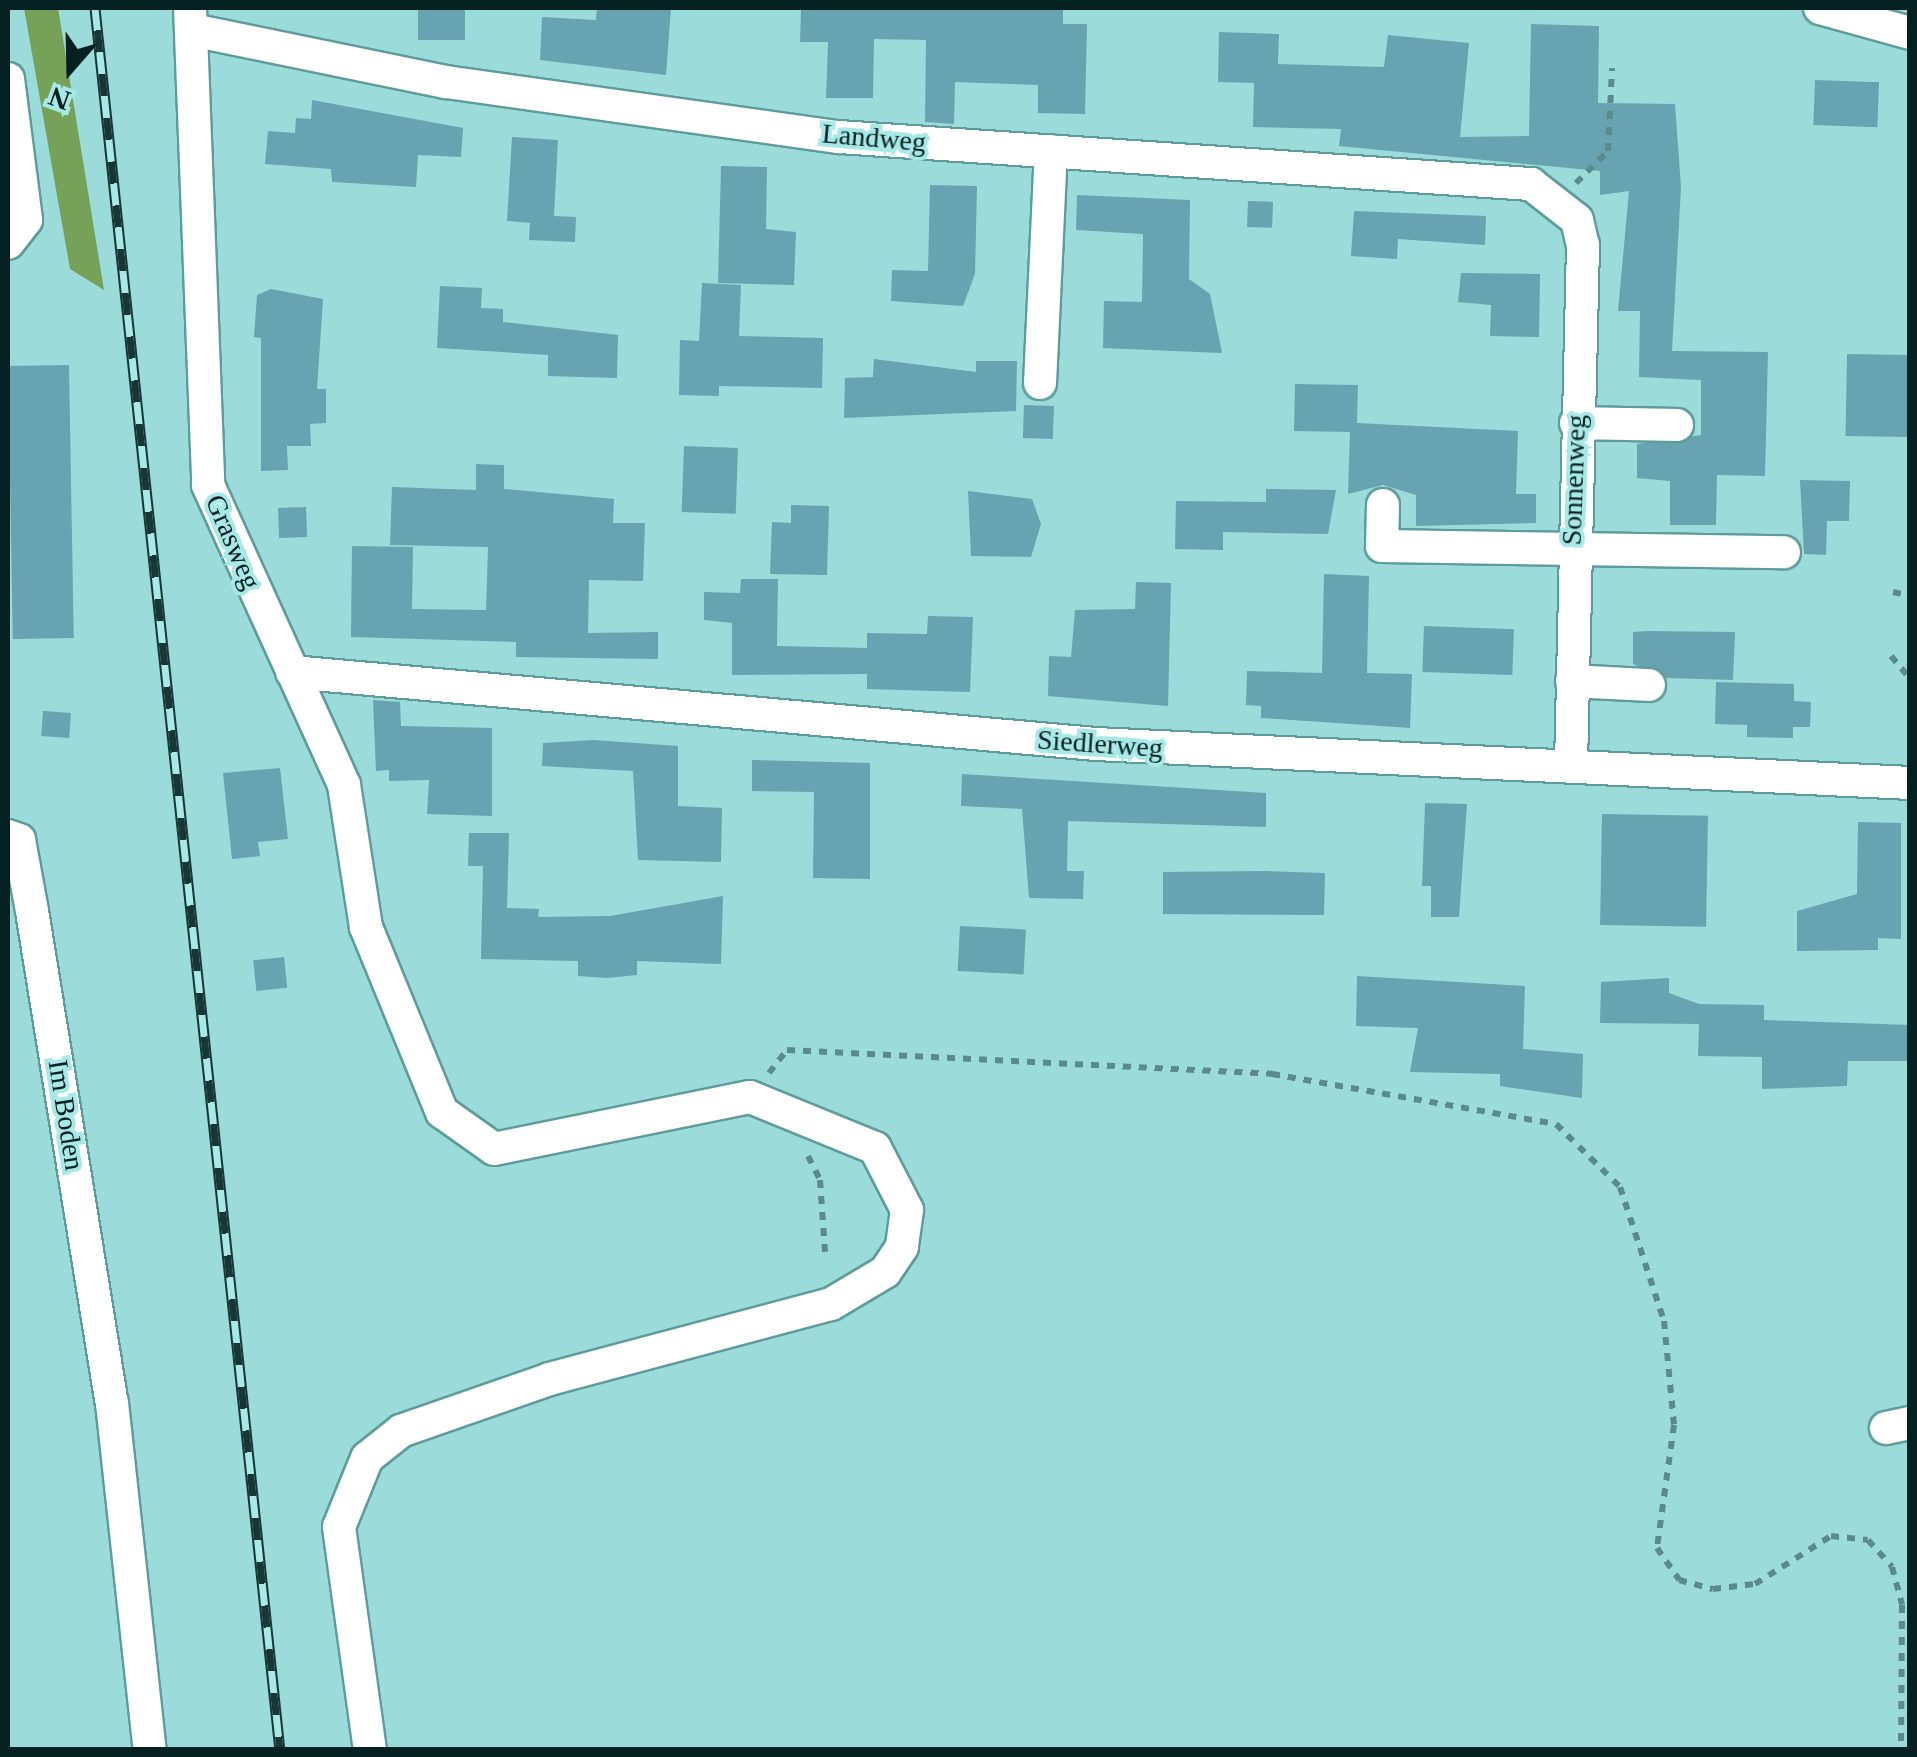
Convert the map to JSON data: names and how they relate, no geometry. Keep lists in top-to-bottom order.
{
  "streets": {
    "street": [
      "Landweg",
      "Sonnenweg",
      "Grasweg",
      "Siedlerweg",
      "Im Boden"
    ]
  },
  "crossings": [
    ["Landweg", "Sonnenweg"],
    ["Landweg", "Grasweg"],
    ["Sonnenweg", "Siedlerweg"],
    ["Grasweg", "Siedlerweg"]
  ],
  "north": "bottom"
}
